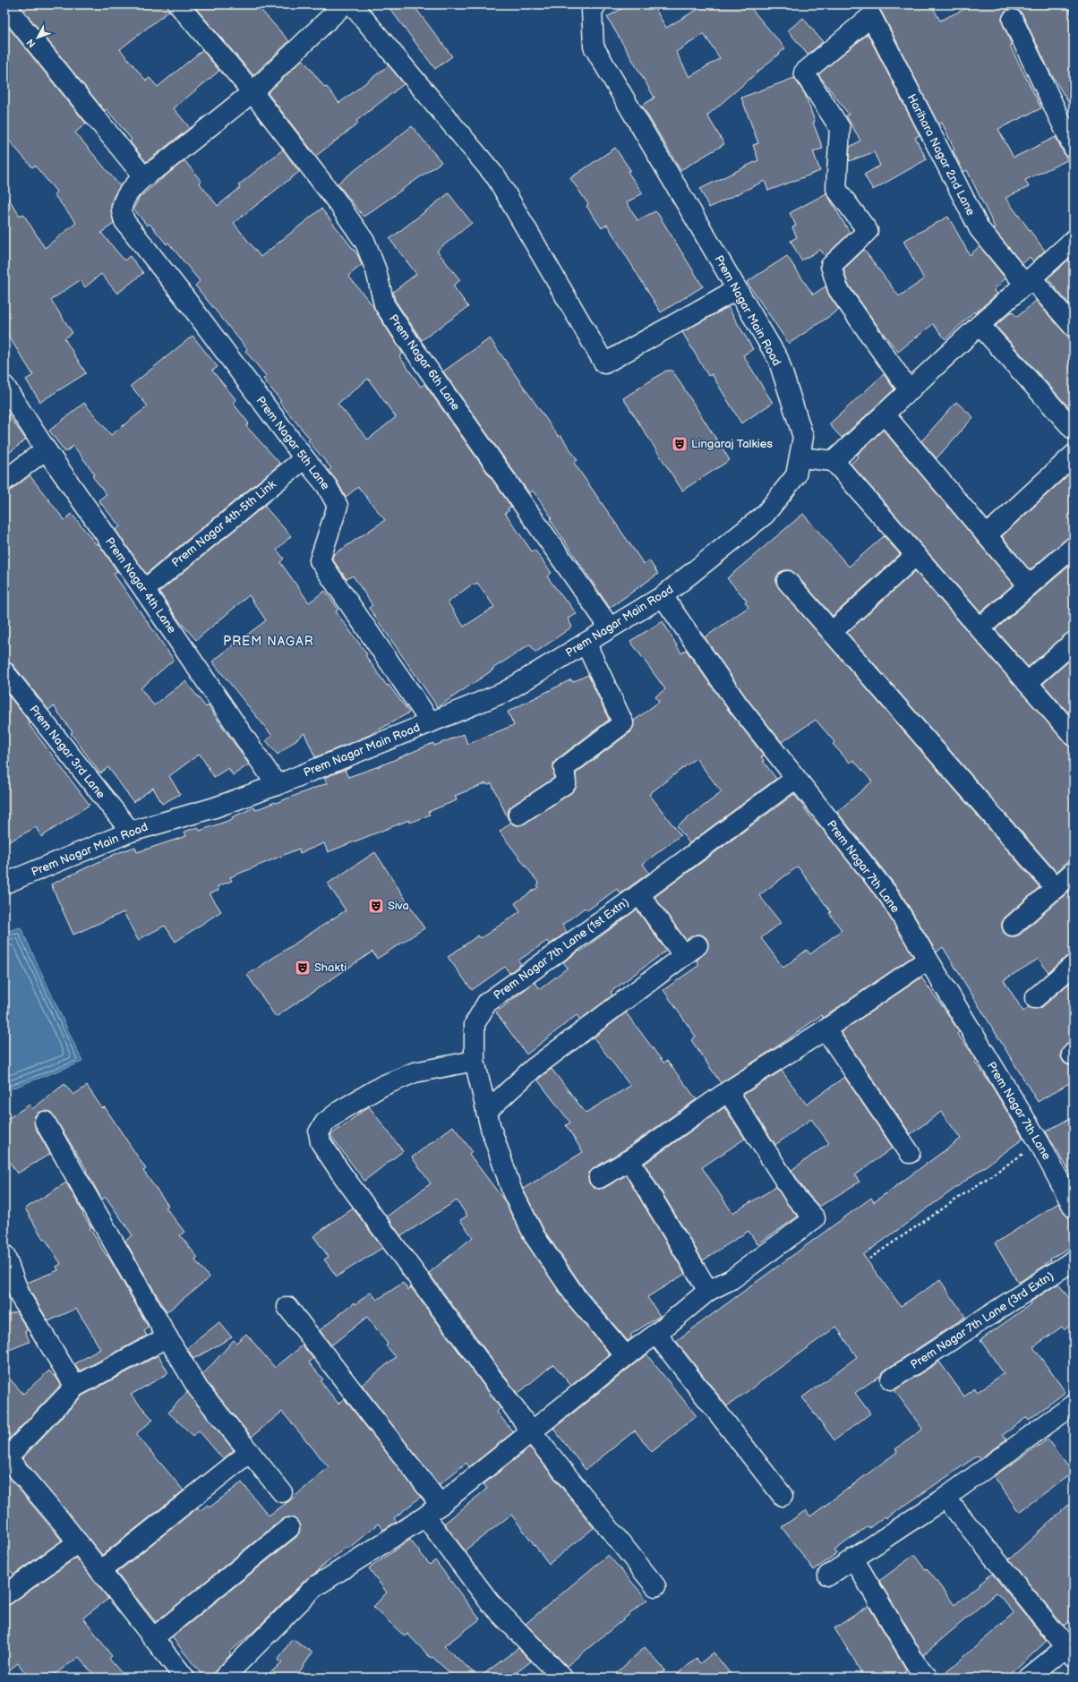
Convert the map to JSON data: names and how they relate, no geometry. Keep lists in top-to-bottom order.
{
  "streets": {
    "street": [
      "Harihara Nagar 2nd Lane",
      "Prem Nagar Main Road",
      "Prem Nagar 6th Lane",
      "Prem Nagar 5th Lane",
      "Prem Nagar 4th-5th Link",
      "Prem Nagar 4th Lane",
      "Prem Nagar 3rd Lane",
      "Prem Nagar 7th Lane",
      "Prem Nagar 7th Lane (1st Extn)",
      "Prem Nagar 7th Lane (3rd Extn)"
    ]
  },
  "crossings": [
    ["Prem Nagar Main Road", "Prem Nagar 6th Lane"],
    ["Prem Nagar Main Road", "Prem Nagar 5th Lane"],
    ["Prem Nagar Main Road", "Prem Nagar 4th Lane"],
    ["Prem Nagar Main Road", "Prem Nagar 3rd Lane"],
    ["Prem Nagar Main Road", "Prem Nagar 7th Lane"],
    ["Prem Nagar 6th Lane", "Prem Nagar 5th Lane"],
    ["Prem Nagar 5th Lane", "Prem Nagar 4th-5th Link"],
    ["Prem Nagar 4th-5th Link", "Prem Nagar 4th Lane"],
    ["Prem Nagar 7th Lane", "Prem Nagar 7th Lane (1st Extn)"]
  ],
  "districts": ["PREM NAGAR"],
  "places": {
    "theatre": ["Lingaraj Talkies", "Siva", "Shakti"]
  },
  "north": "bottom left"
}
